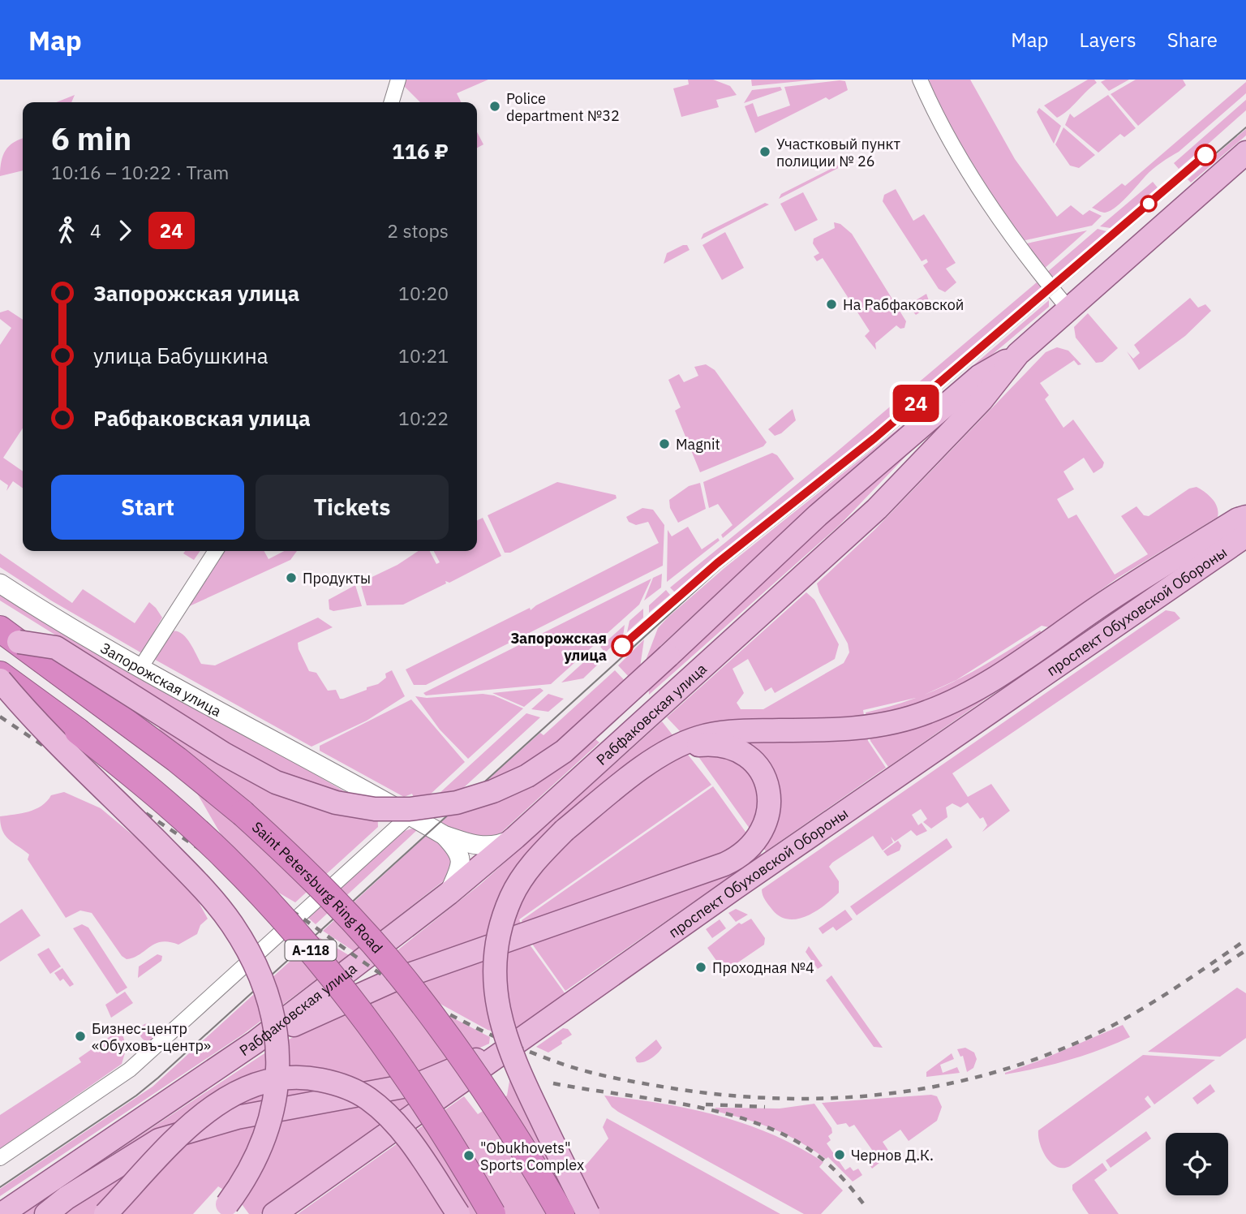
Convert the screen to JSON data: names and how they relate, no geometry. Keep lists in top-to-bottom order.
{
  "streets": {
    "highway": ["Saint Petersburg Ring Road", "А-118"],
    "main road": ["проспект Обуховской Обороны", "Рабфаковская улица"],
    "street": ["Запорожская улица"]
  },
  "places": [
    "Police department №32",
    "Участковый пункт полиции № 26",
    "На Рабфаковской",
    "Magnit",
    "Продукты",
    "Запорожская улица",
    "Проходная №4",
    "Бизнес-центр «Обуховъ-центр»",
    "Чернов Д.К.",
    "\"Obukhovets\" Sports Complex"
  ],
  "lines": ["tram line 24"],
  "page": {
    "header": "Map",
    "nav": ["Map", "Layers", "Share"],
    "on_map": "24",
    "heading": ["6 min", "10:16 – 10:22 · Tram", "116 ₽"],
    "legs": ["4", "24", "2 stops"],
    "list": [
      {
        "name": "Запорожская улица",
        "value": "10:20"
      },
      {
        "name": "улица Бабушкина",
        "value": "10:21"
      },
      {
        "name": "Рабфаковская улица",
        "value": "10:22"
      }
    ],
    "buttons": ["Start", "Tickets"]
  }
}
